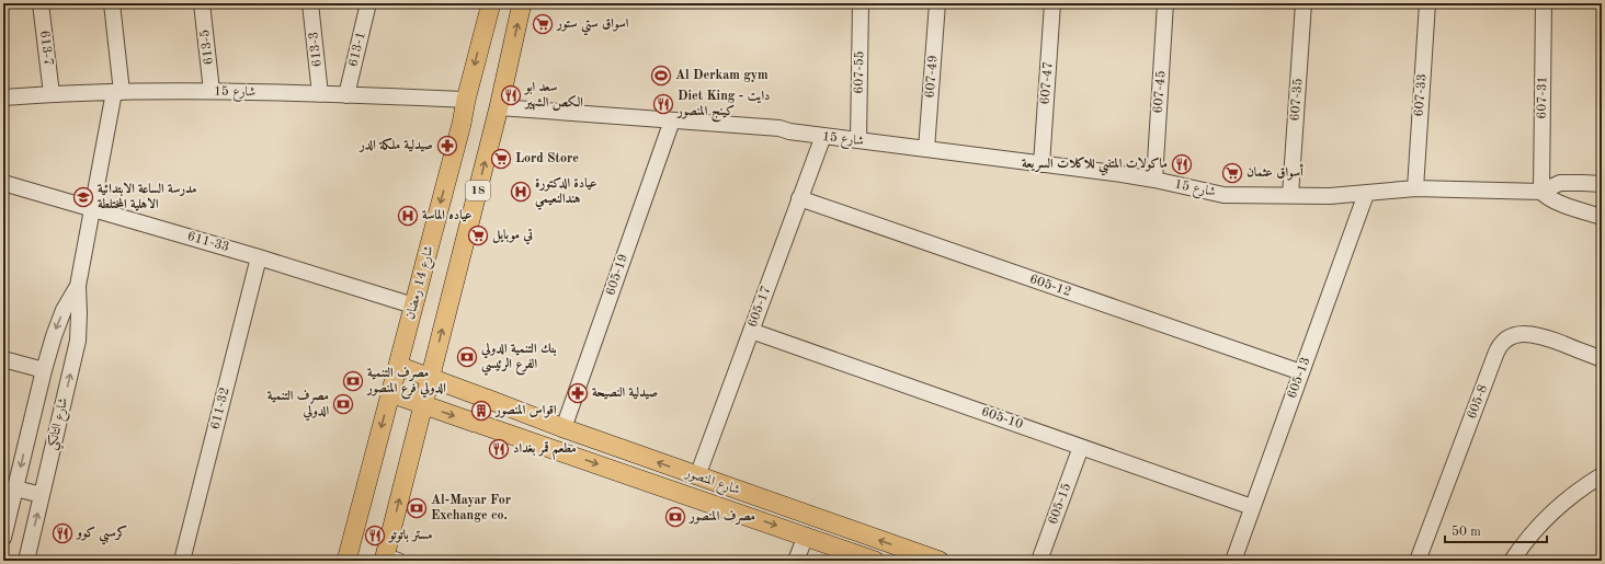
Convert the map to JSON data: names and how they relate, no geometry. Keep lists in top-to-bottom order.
{
  "streets": {
    "main road": ["18", "شارع 14 رمضان", "شارع المنصور"],
    "street": [
      "613-5",
      "613-7",
      "613-3",
      "613-1",
      "607-55",
      "607-49",
      "607-47",
      "شارع 15",
      "607-45",
      "607-33",
      "607-31",
      "607-35",
      "611-33",
      "605-19",
      "605-12",
      "605-17",
      "605-13",
      "605-8",
      "611-32",
      "605-10",
      "شارع التانكي",
      "605-15"
    ]
  },
  "crossings": [
    ["613-5", "شارع 15"],
    ["613-7", "شارع 15"],
    ["613-3", "شارع 15"],
    ["613-1", "شارع 15"],
    ["607-55", "شارع 15"],
    ["607-49", "شارع 15"],
    ["607-47", "شارع 15"],
    ["شارع 15", "607-45"],
    ["شارع 15", "607-33"],
    ["شارع 15", "607-31"],
    ["شارع 15", "607-35"],
    ["شارع 15", "18"],
    ["شارع 15", "605-19"],
    ["شارع 15", "شارع 14 رمضان"],
    ["شارع 15", "605-17"],
    ["شارع 15", "605-13"],
    ["شارع 15", "شارع التانكي"],
    ["18", "شارع المنصور"],
    ["611-33", "شارع 14 رمضان"],
    ["611-33", "611-32"],
    ["611-33", "شارع التانكي"],
    ["605-19", "شارع المنصور"],
    ["شارع 14 رمضان", "شارع المنصور"],
    ["605-12", "605-17"],
    ["605-12", "605-13"],
    ["605-17", "605-10"],
    ["605-17", "شارع المنصور"],
    ["605-13", "605-10"],
    ["605-10", "605-15"]
  ],
  "places": {
    "supermarket": [
      "اسواق ستي ستور",
      "Lord Store",
      "أسواق عثمان",
      "تي موبايل"
    ],
    "sports": ["Al Derkam gym"],
    "restaurant": [
      "سعد ابو الكص الشهير",
      "Diet King - دايت كينج المنصور",
      "ماكولات المتنبي للاكلات السريعة",
      "مطعم قمر بغداد",
      "كرسبي كوو",
      "مستر باتوتو"
    ],
    "pharmacy": ["صيدلية ملكة الدر", "صيدلية النصيحة"],
    "hospital": ["عيادة الدكتورة هندالنعيمي", "عياده الماسة"],
    "school or university": ["مدرسة الساعة الابتدائية الاهلية المختلطة"],
    "bank": [
      "بنك التنمية الدولي الفرع الرئيسي",
      "مصرف التنمية الدولي فرع المنصور",
      "مصرف التنمية الدولي",
      "Al-Mayar For Exchange co.",
      "مصرف المنصور"
    ],
    "building": ["اقواس المنصور"]
  },
  "scale_bar": "50 m"
}
